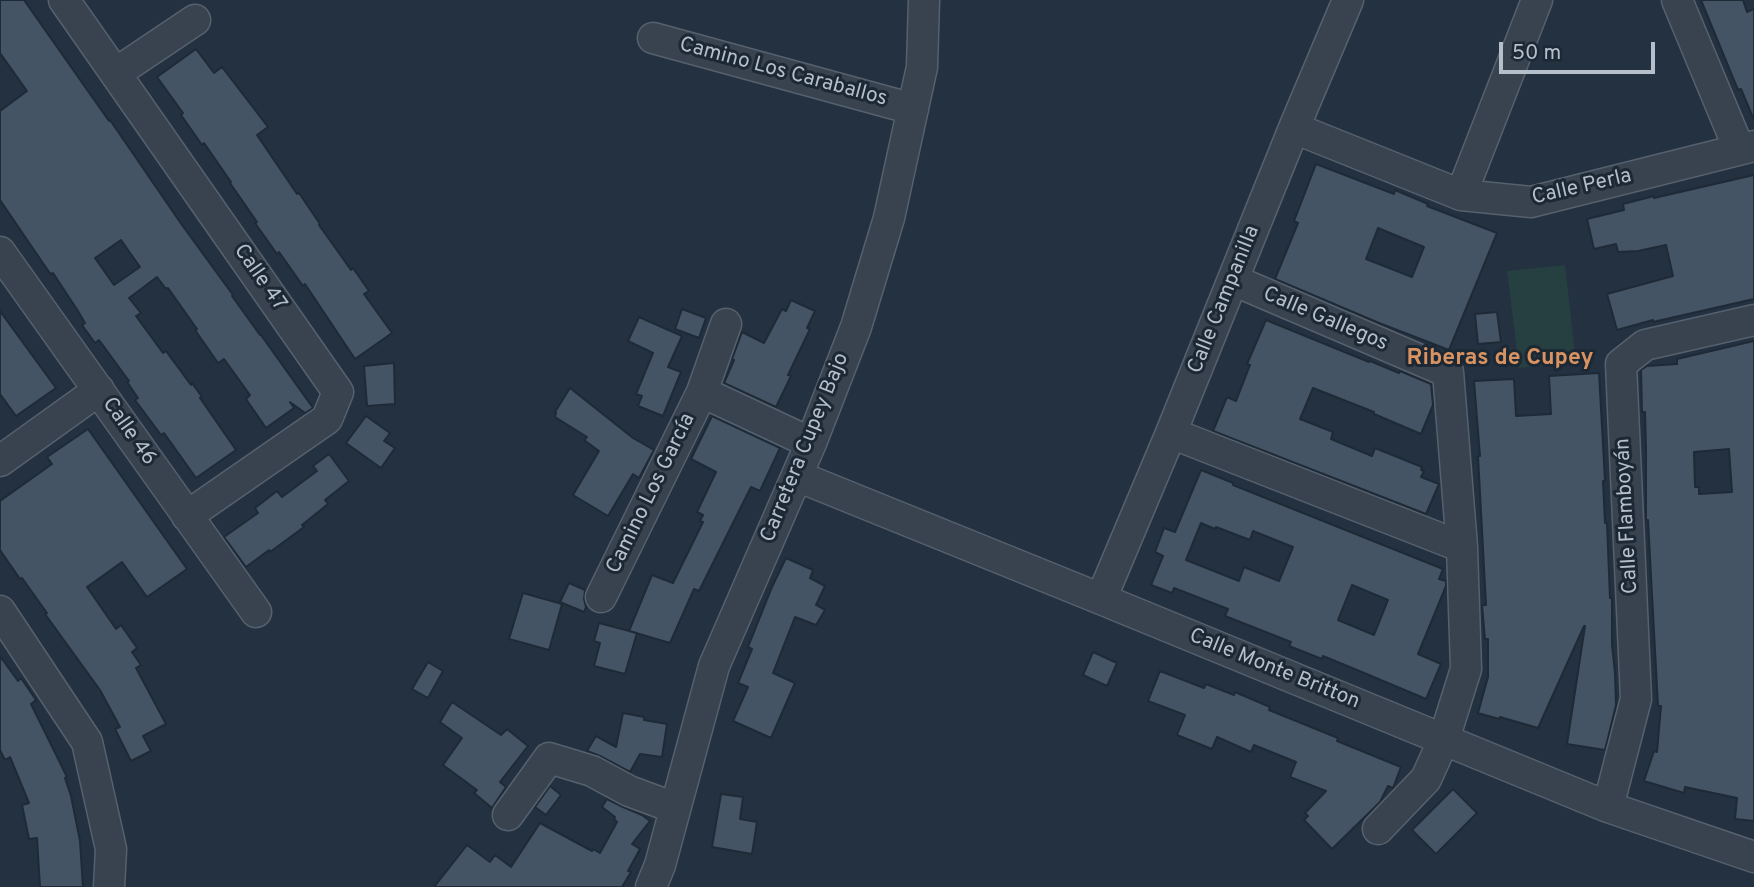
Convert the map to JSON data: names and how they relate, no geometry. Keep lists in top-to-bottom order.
{
  "streets": {
    "street": [
      "Camino Los Caraballos",
      "Calle Perla",
      "Calle 47",
      "Calle Campanilla",
      "Calle Gallegos",
      "Calle 46",
      "Carretera Cupey Bajo",
      "Camino Los García",
      "Calle Flamboyán",
      "Calle Monte Britton"
    ]
  },
  "crossings": [
    ["Camino Los Caraballos", "Carretera Cupey Bajo"],
    ["Calle Perla", "Calle Campanilla"],
    ["Calle 47", "Calle 46"],
    ["Calle Campanilla", "Calle Gallegos"],
    ["Calle Campanilla", "Calle Monte Britton"],
    ["Calle Gallegos", "Calle Monte Britton"],
    ["Carretera Cupey Bajo", "Camino Los García"],
    ["Carretera Cupey Bajo", "Calle Monte Britton"],
    ["Calle Flamboyán", "Calle Monte Britton"]
  ],
  "districts": ["Riberas de Cupey"],
  "scale_bar": "50 m"
}
